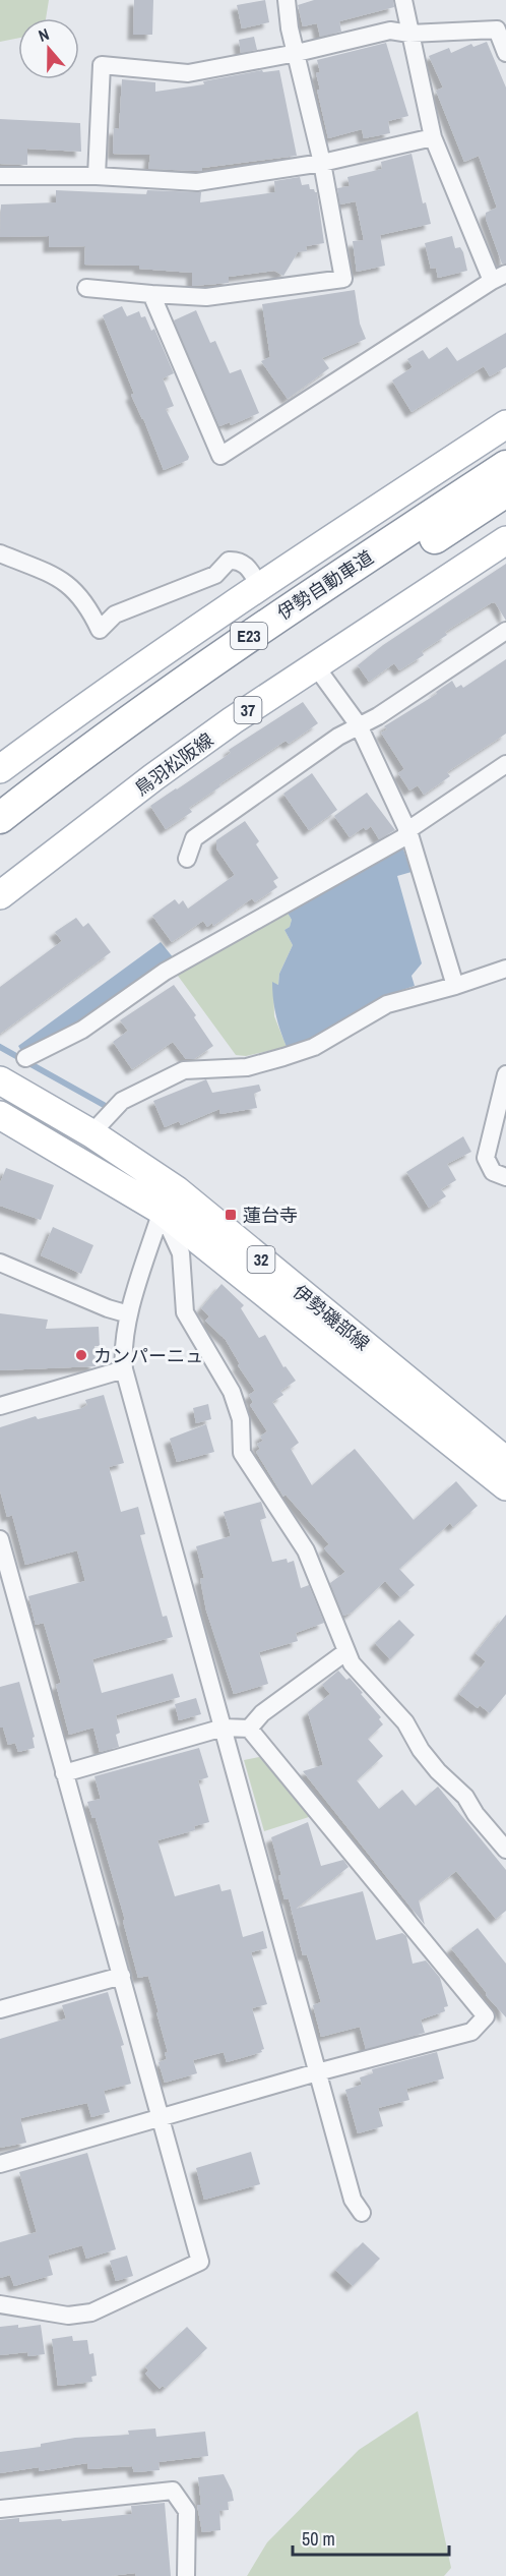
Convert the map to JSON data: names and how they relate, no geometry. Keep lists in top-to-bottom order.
{
  "streets": {
    "highway": ["伊勢自動車道", "E23"],
    "main road": [
      "37",
      "鳥羽松阪線",
      "32",
      "伊勢磯部線"
    ]
  },
  "places": {
    "transit": ["蓮台寺"],
    "other": ["カンパーニュ"]
  },
  "scale_bar": "50 m",
  "north": "top"
}
